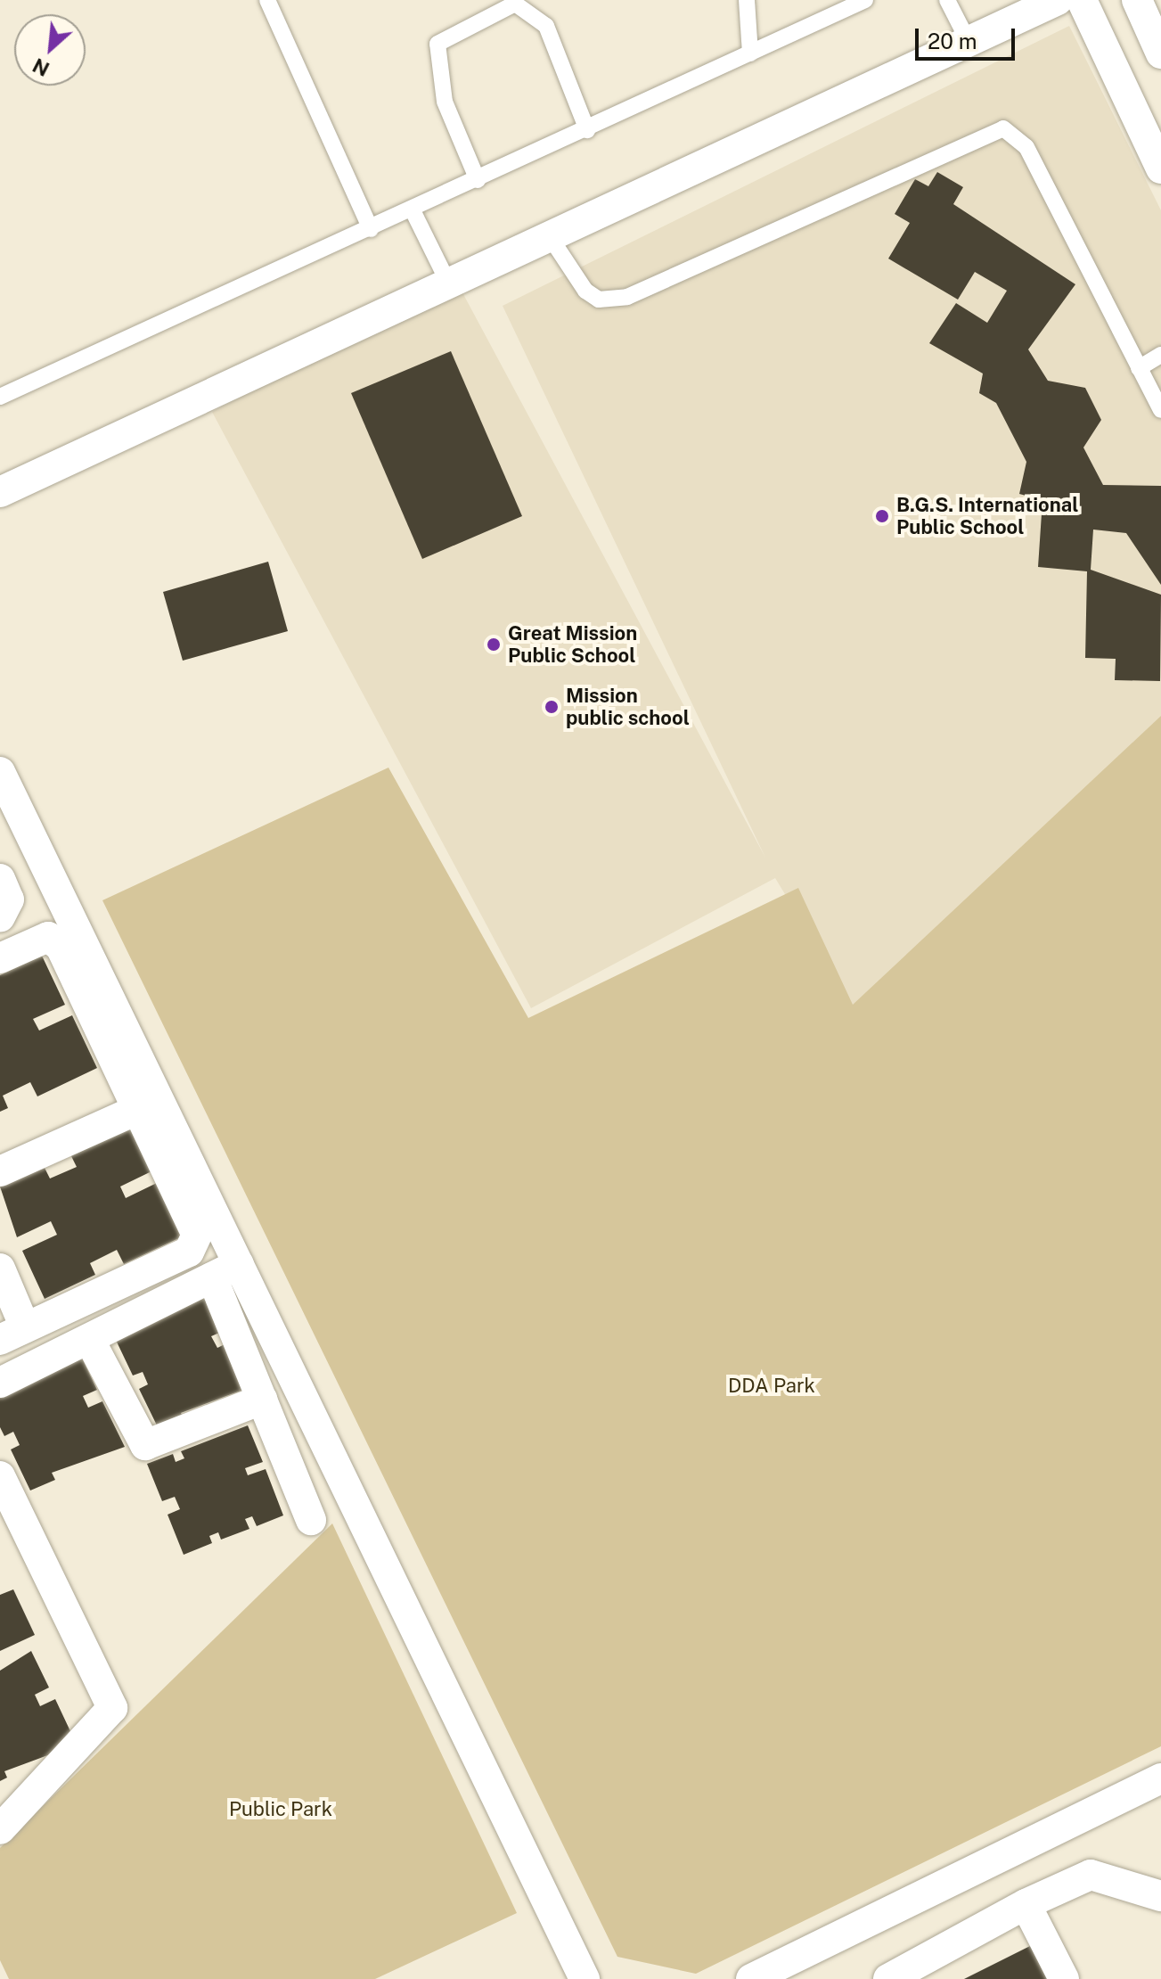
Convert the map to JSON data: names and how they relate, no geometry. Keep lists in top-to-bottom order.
{
  "parks": ["DDA Park", "Public Park"],
  "places": ["B.G.S. International Public School", "Great Mission Public School", "Mission public school"],
  "scale_bar": "20 m",
  "north": "bottom left"
}
